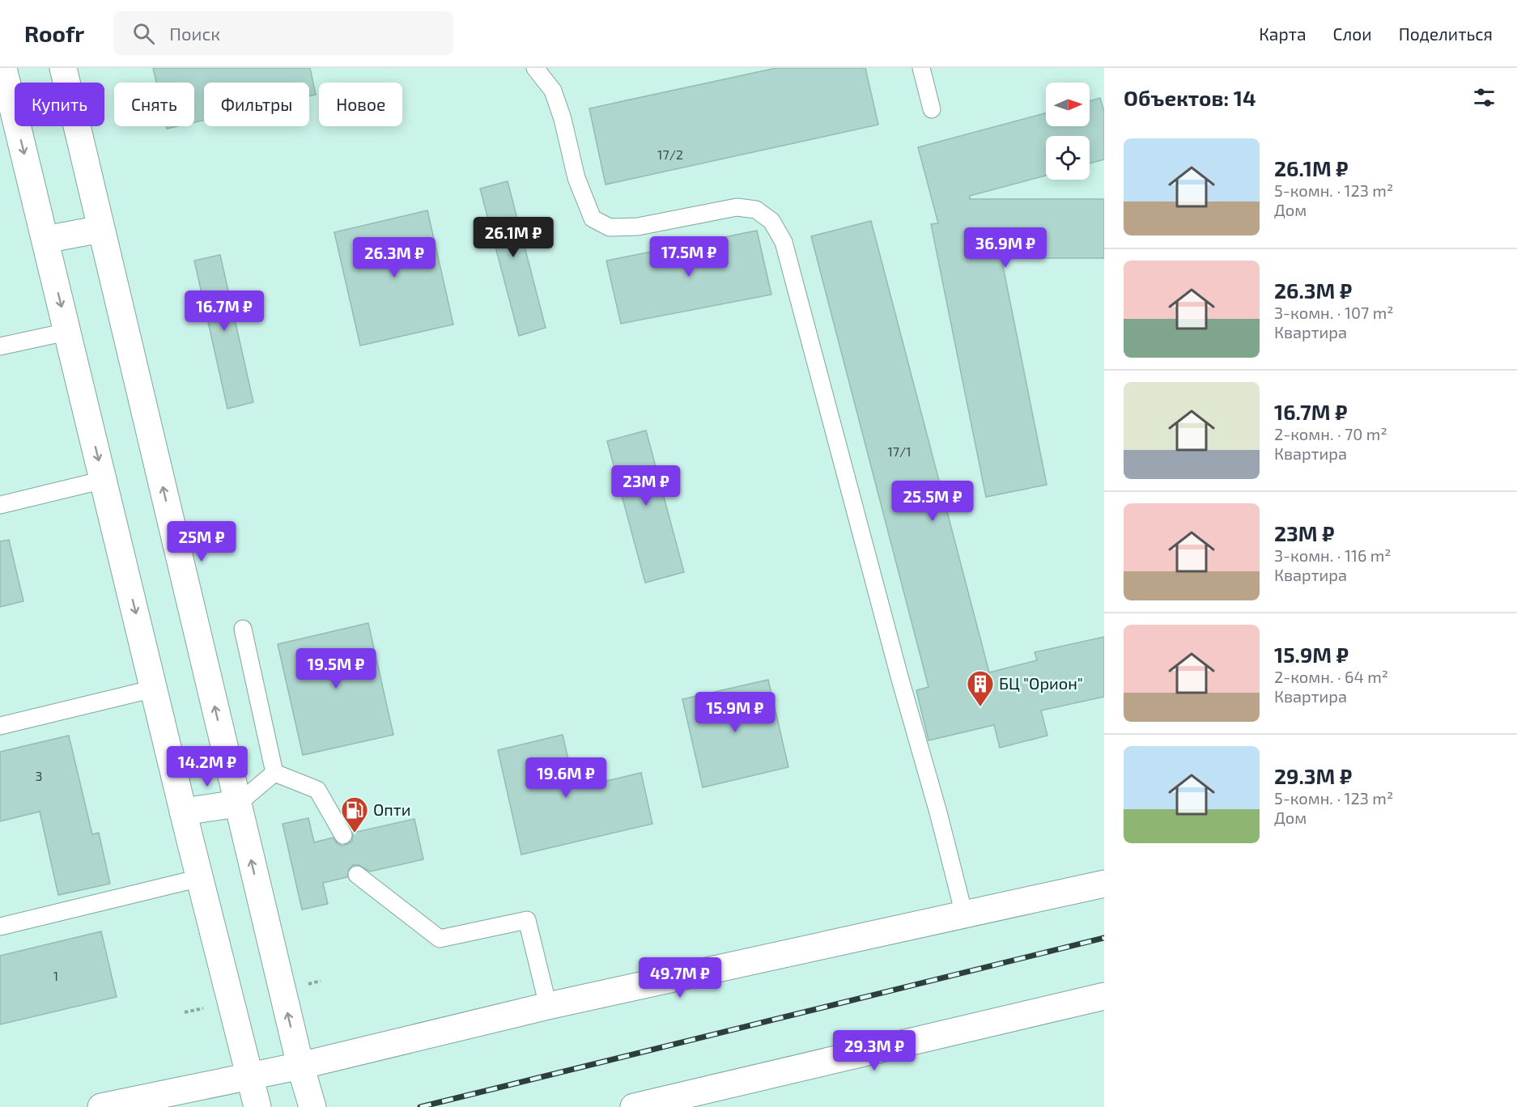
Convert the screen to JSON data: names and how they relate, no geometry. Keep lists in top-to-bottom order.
{
  "places": {
    "building": ["БЦ \"Орион\""],
    "fuel station": ["Опти"]
  },
  "house_numbers": [
    "17/2",
    "17/1",
    "3",
    "1"
  ],
  "north": "right",
  "page": {
    "header": "Roofr",
    "search": "Поиск",
    "nav": ["Карта", "Слои", "Поделиться"],
    "heading": "Объектов: 14",
    "chip": [
      "Купить",
      "Снять",
      "Фильтры",
      "Новое"
    ],
    "list": [
      {
        "name": "26.1M ₽",
        "note": "5-комн. · 123 m² · Дом"
      },
      {
        "name": "26.3M ₽",
        "note": "3-комн. · 107 m² · Квартира"
      },
      {
        "name": "16.7M ₽",
        "note": "2-комн. · 70 m² · Квартира"
      },
      {
        "name": "23M ₽",
        "note": "3-комн. · 116 m² · Квартира"
      },
      {
        "name": "15.9M ₽",
        "note": "2-комн. · 64 m² · Квартира"
      },
      {
        "name": "29.3M ₽",
        "note": "5-комн. · 123 m² · Дом"
      }
    ],
    "price": [
      "26.1M ₽",
      "36.9M ₽",
      "17.5M ₽",
      "26.3M ₽",
      "16.7M ₽",
      "23M ₽",
      "25.5M ₽",
      "25M ₽",
      "19.5M ₽",
      "15.9M ₽",
      "14.2M ₽",
      "19.6M ₽",
      "49.7M ₽",
      "29.3M ₽"
    ]
  }
}
